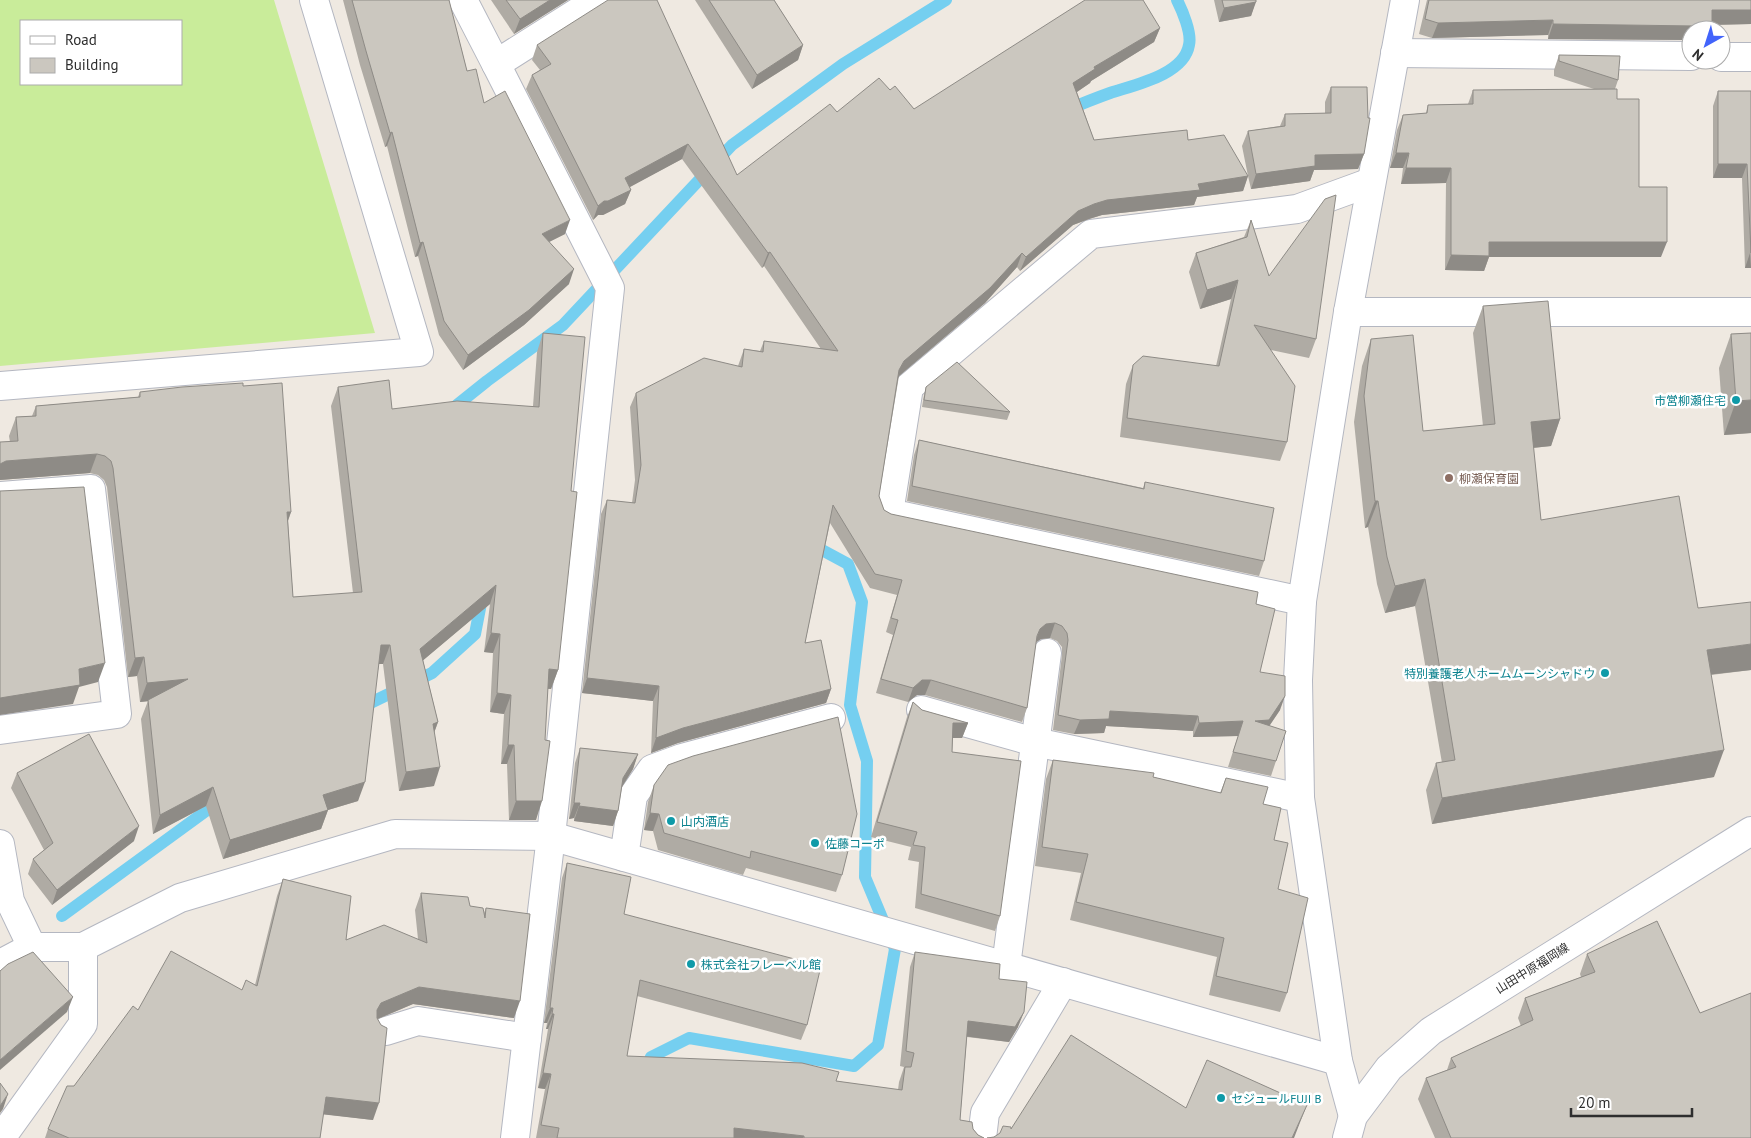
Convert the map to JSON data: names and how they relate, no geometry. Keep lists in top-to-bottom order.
{
  "streets": {
    "street": ["山田中原福岡線"]
  },
  "places": [
    "市営柳瀬住宅",
    "柳瀬保育園",
    "特別養護老人ホームムーンシャドウ",
    "山内酒店",
    "佐藤コーポ",
    "株式会社フレーベル館",
    "セジュールFUJI B"
  ],
  "legend": ["Road", "Building"],
  "scale_bar": "20 m",
  "north": "bottom left"
}
